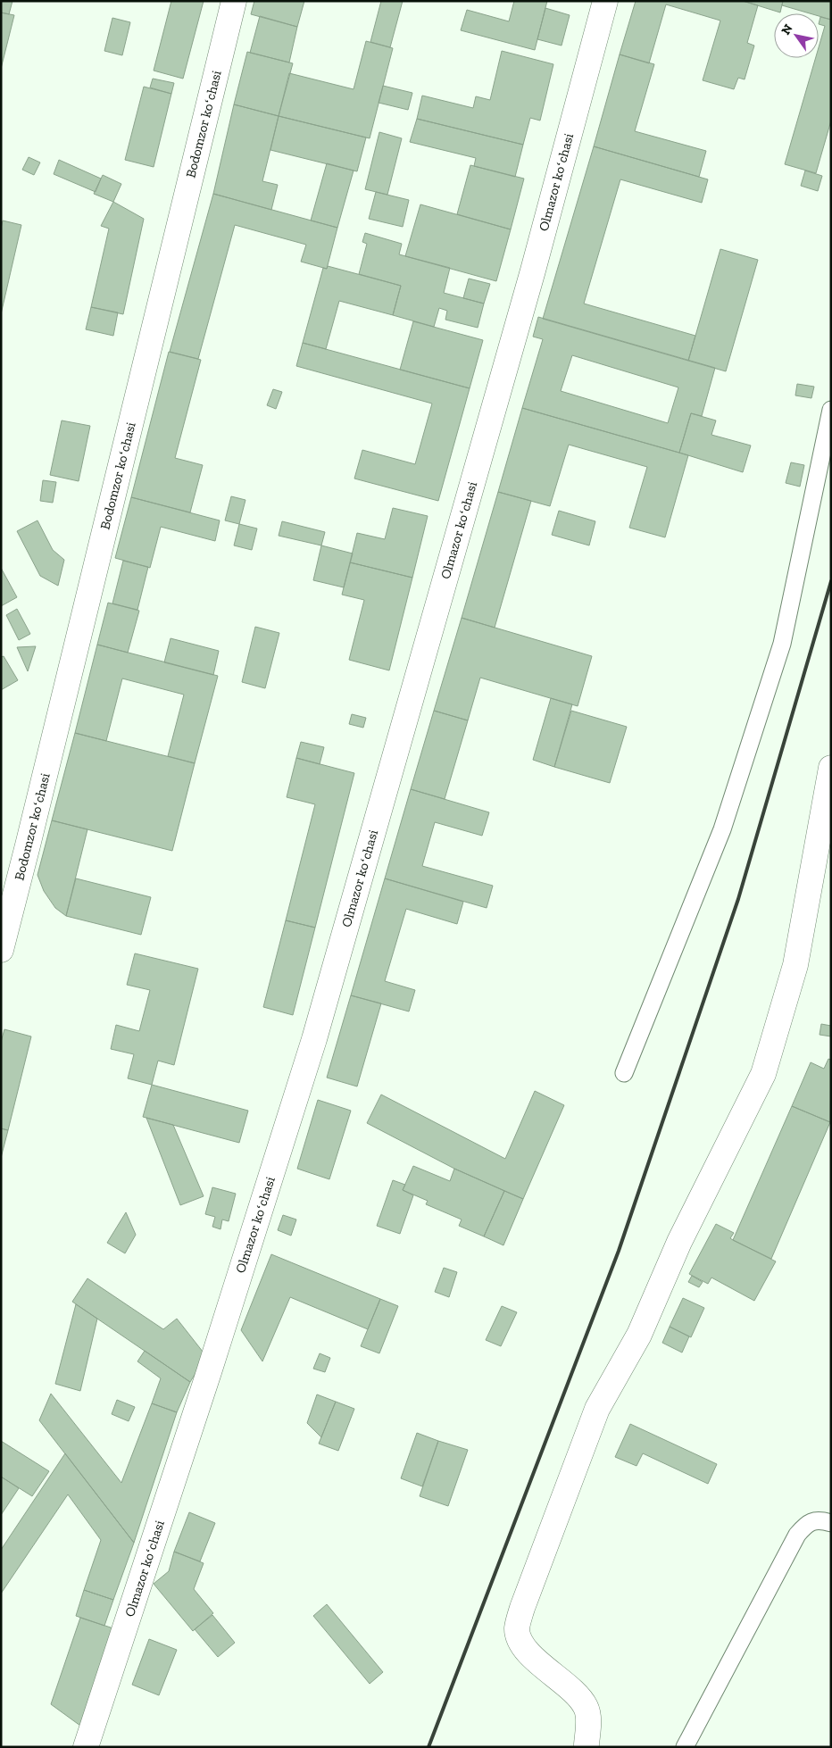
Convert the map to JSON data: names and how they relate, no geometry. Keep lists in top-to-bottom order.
{
  "streets": {
    "street": ["Bodomzor koʻchasi", "Olmazor koʻchasi"]
  },
  "north": "top left"
}
